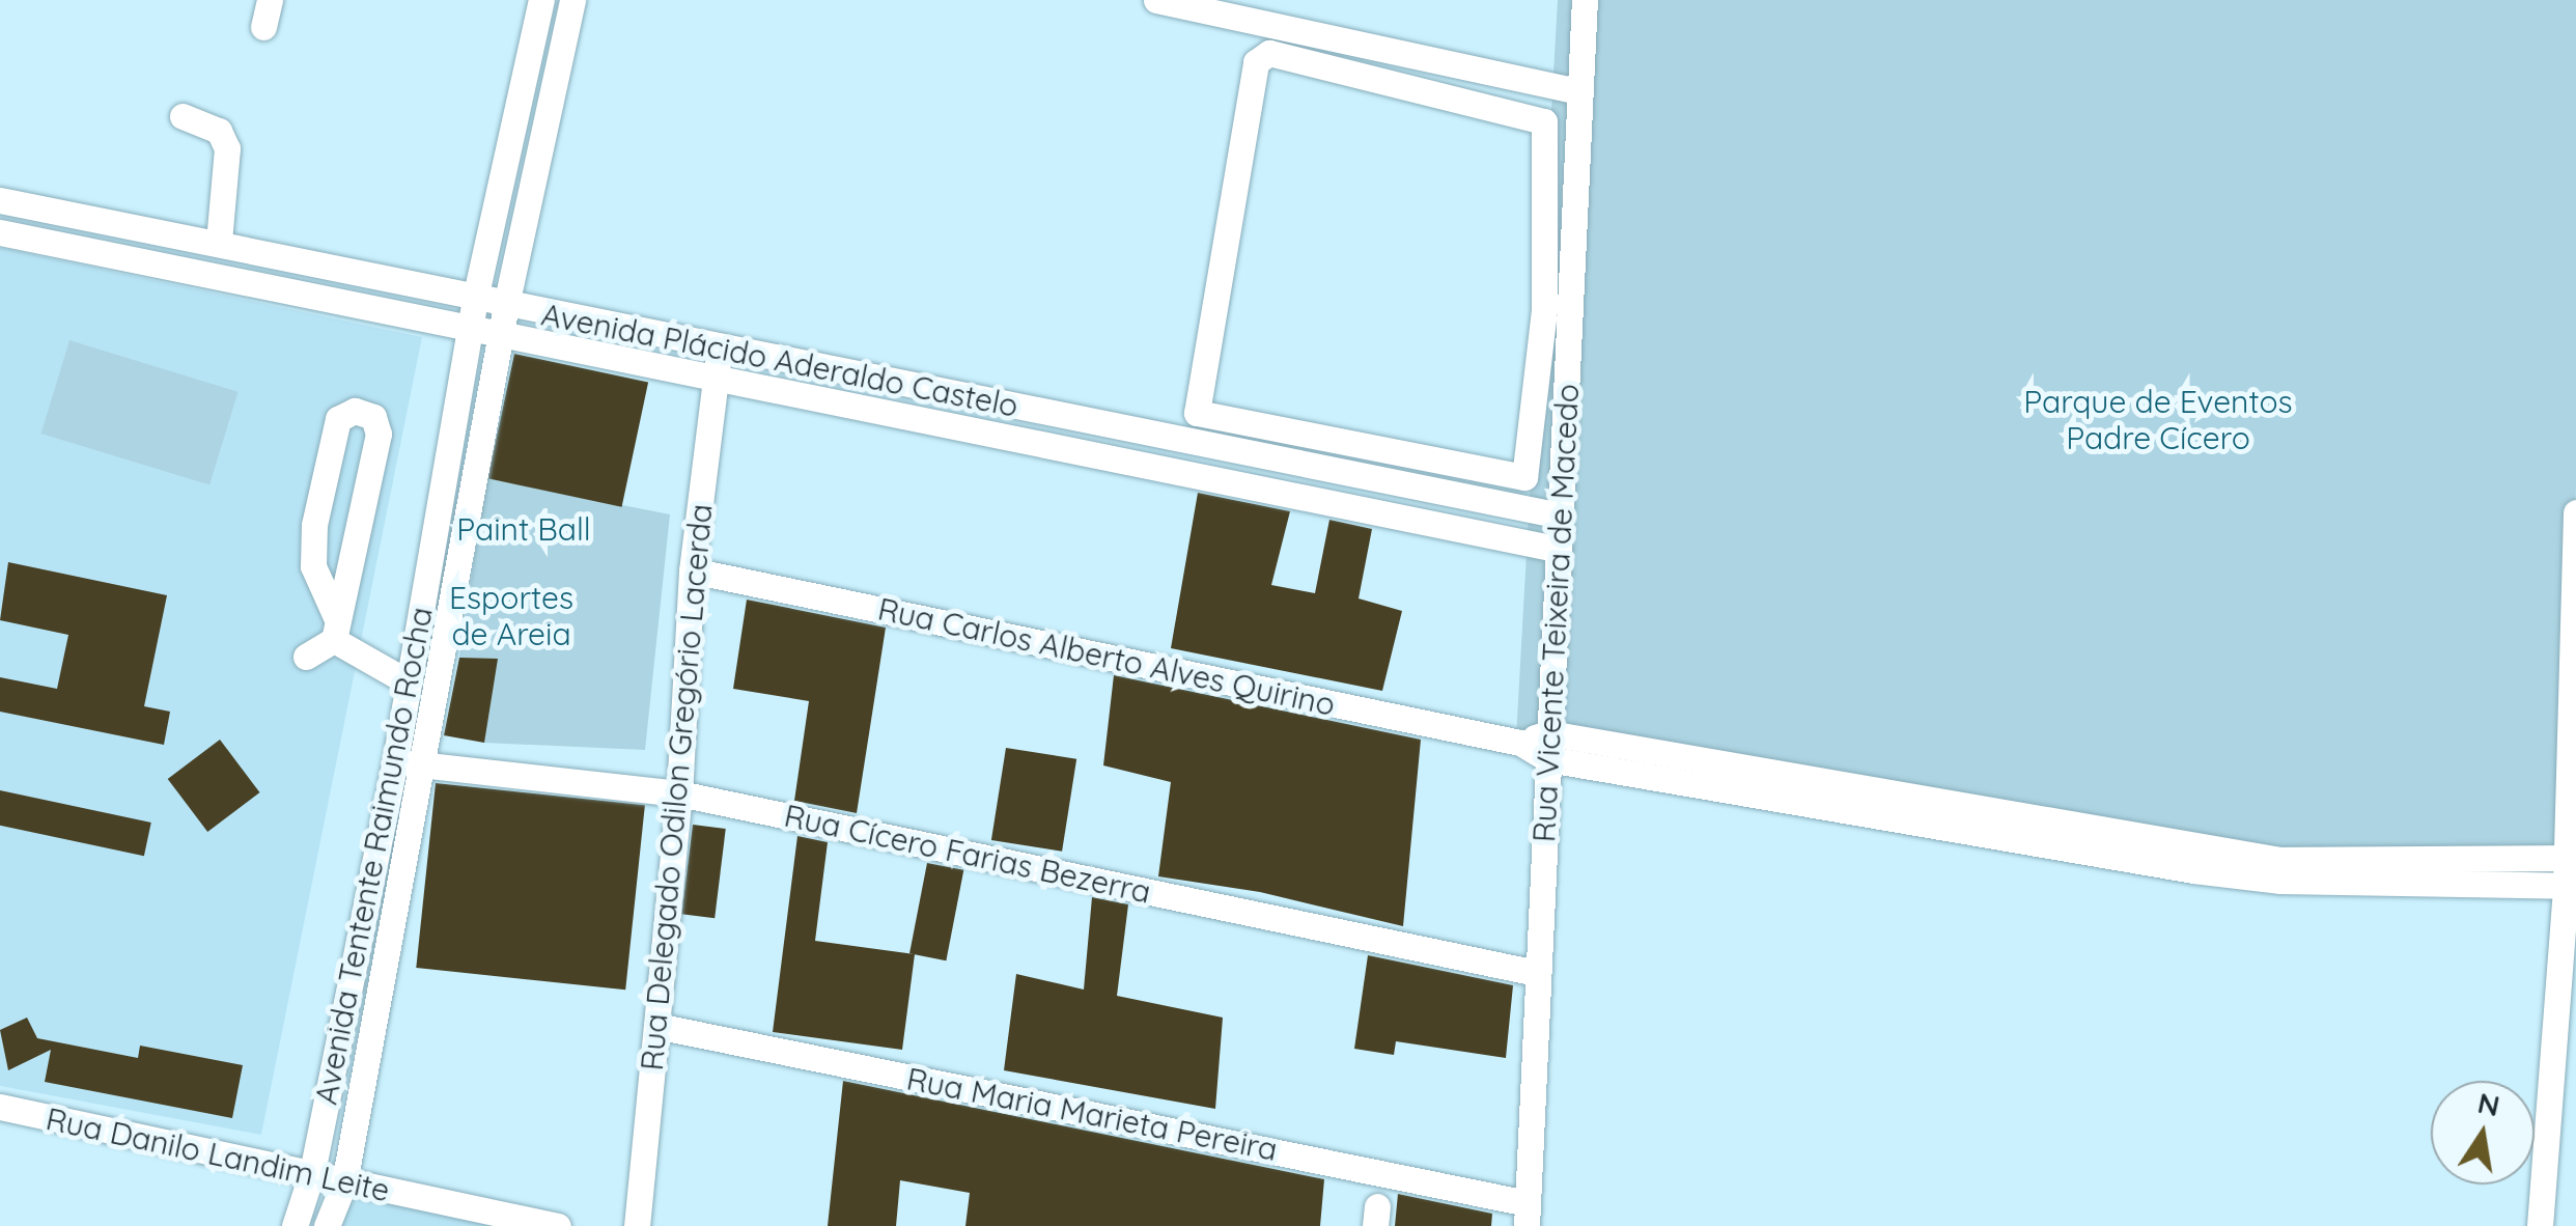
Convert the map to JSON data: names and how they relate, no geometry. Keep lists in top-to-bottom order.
{
  "streets": {
    "street": [
      "Avenida Plácido Aderaldo Castelo",
      "Rua Vicente Teixeira de Macedo",
      "Rua Carlos Alberto Alves Quirino",
      "Rua Delegado Odilon Gregório Lacerda",
      "Rua Cícero Farias Bezerra",
      "Avenida Tentente Raimundo Rocha",
      "Rua Maria Marieta Pereira",
      "Rua Danilo Landim Leite"
    ]
  },
  "crossings": [
    ["Avenida Plácido Aderaldo Castelo", "Rua Vicente Teixeira de Macedo"],
    ["Avenida Plácido Aderaldo Castelo", "Rua Delegado Odilon Gregório Lacerda"],
    ["Avenida Plácido Aderaldo Castelo", "Avenida Tentente Raimundo Rocha"],
    ["Rua Vicente Teixeira de Macedo", "Rua Carlos Alberto Alves Quirino"],
    ["Rua Vicente Teixeira de Macedo", "Rua Cícero Farias Bezerra"],
    ["Rua Vicente Teixeira de Macedo", "Rua Maria Marieta Pereira"],
    ["Rua Carlos Alberto Alves Quirino", "Rua Delegado Odilon Gregório Lacerda"],
    ["Rua Delegado Odilon Gregório Lacerda", "Rua Cícero Farias Bezerra"],
    ["Rua Delegado Odilon Gregório Lacerda", "Rua Maria Marieta Pereira"],
    ["Rua Cícero Farias Bezerra", "Avenida Tentente Raimundo Rocha"],
    ["Avenida Tentente Raimundo Rocha", "Rua Danilo Landim Leite"]
  ],
  "parks": ["Parque de Eventos Padre Cícero", "Paint Ball", "Esportes de Areia"],
  "north": "top"
}
